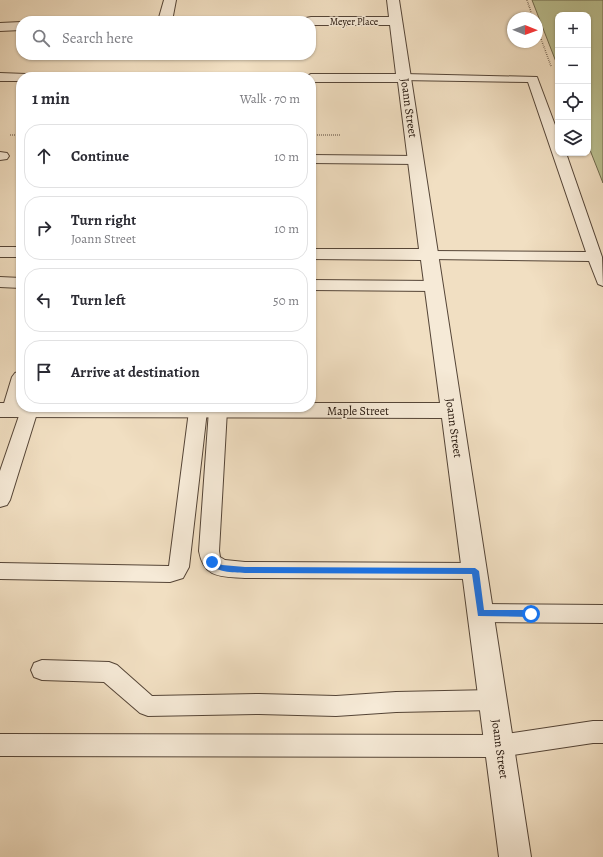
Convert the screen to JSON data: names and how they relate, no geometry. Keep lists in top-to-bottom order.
{
  "streets": {
    "street": ["Meyer Place", "Joann Street", "Maple Street"]
  },
  "crossings": [
    ["Meyer Place", "Joann Street"],
    ["Joann Street", "Maple Street"]
  ],
  "north": "right",
  "page": {
    "map_buttons": ["+", "−"],
    "search": "Search here",
    "heading": ["1 min", "Walk · 70 m"],
    "list": [
      ["Continue", "10 m"],
      ["Turn right", "Joann Street", "10 m"],
      ["Turn left", "50 m"],
      "Arrive at destination"
    ]
  }
}
